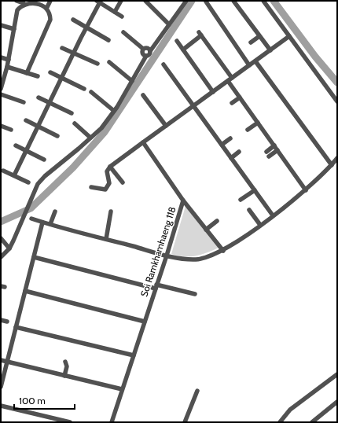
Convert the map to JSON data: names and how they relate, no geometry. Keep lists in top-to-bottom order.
{
  "streets": {
    "street": ["Soi Ramkhamhaeng 118"]
  },
  "scale_bar": "100 m"
}
